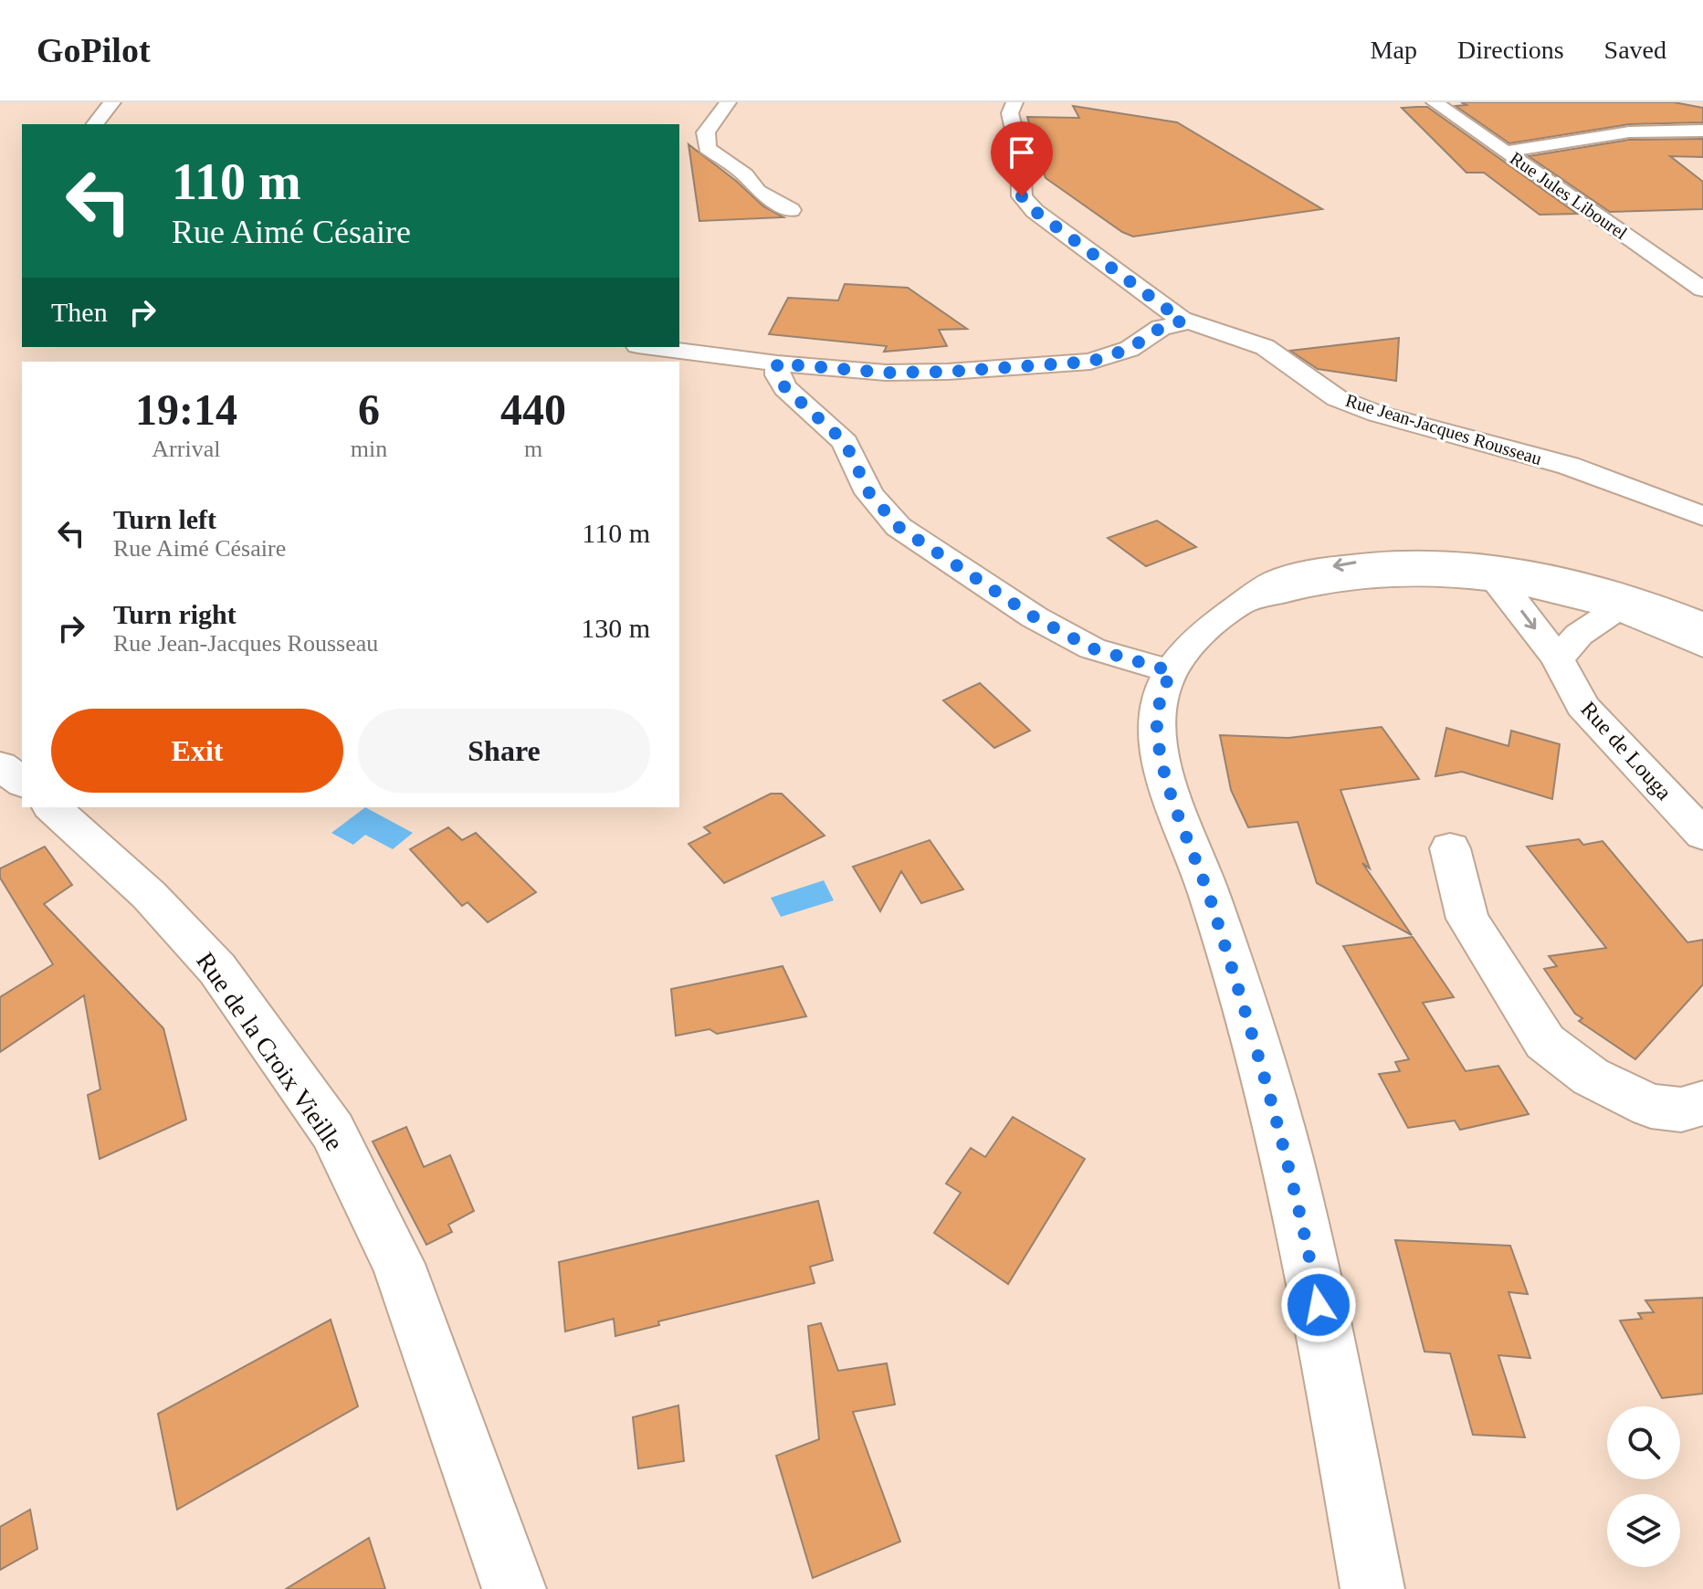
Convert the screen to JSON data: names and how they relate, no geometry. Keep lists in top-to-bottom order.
{
  "streets": {
    "street": [
      "Rue Jules Libourel",
      "Rue Jean-Jacques Rousseau",
      "Rue de Louga",
      "Rue de la Croix Vieille"
    ]
  },
  "page": {
    "header": "GoPilot",
    "nav": ["Map", "Directions", "Saved"],
    "turn": ["110 m", "Rue Aimé Césaire"],
    "then": "Then",
    "eta": [
      "19:14",
      "Arrival",
      "6",
      "min",
      "440",
      "m"
    ],
    "list": [
      {
        "name": "Turn left",
        "note": "Rue Aimé Césaire",
        "value": "110 m"
      },
      {
        "name": "Turn right",
        "note": "Rue Jean-Jacques Rousseau",
        "value": "130 m"
      }
    ],
    "buttons": ["Exit", "Share"]
  }
}
